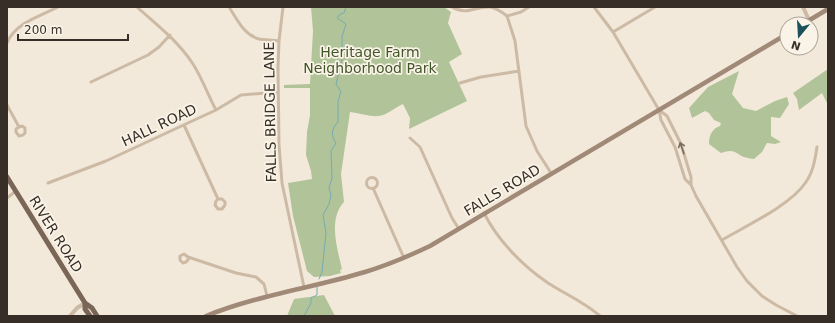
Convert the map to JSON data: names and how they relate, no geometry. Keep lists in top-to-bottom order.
{
  "streets": {
    "main road": ["FALLS ROAD", "RIVER ROAD"],
    "street": ["FALLS BRIDGE LANE", "HALL ROAD"]
  },
  "crossings": [
    ["FALLS BRIDGE LANE", "HALL ROAD"],
    ["FALLS BRIDGE LANE", "FALLS ROAD"]
  ],
  "parks": ["Heritage Farm Neighborhood Park"],
  "scale_bar": "200 m",
  "north": "bottom"
}
